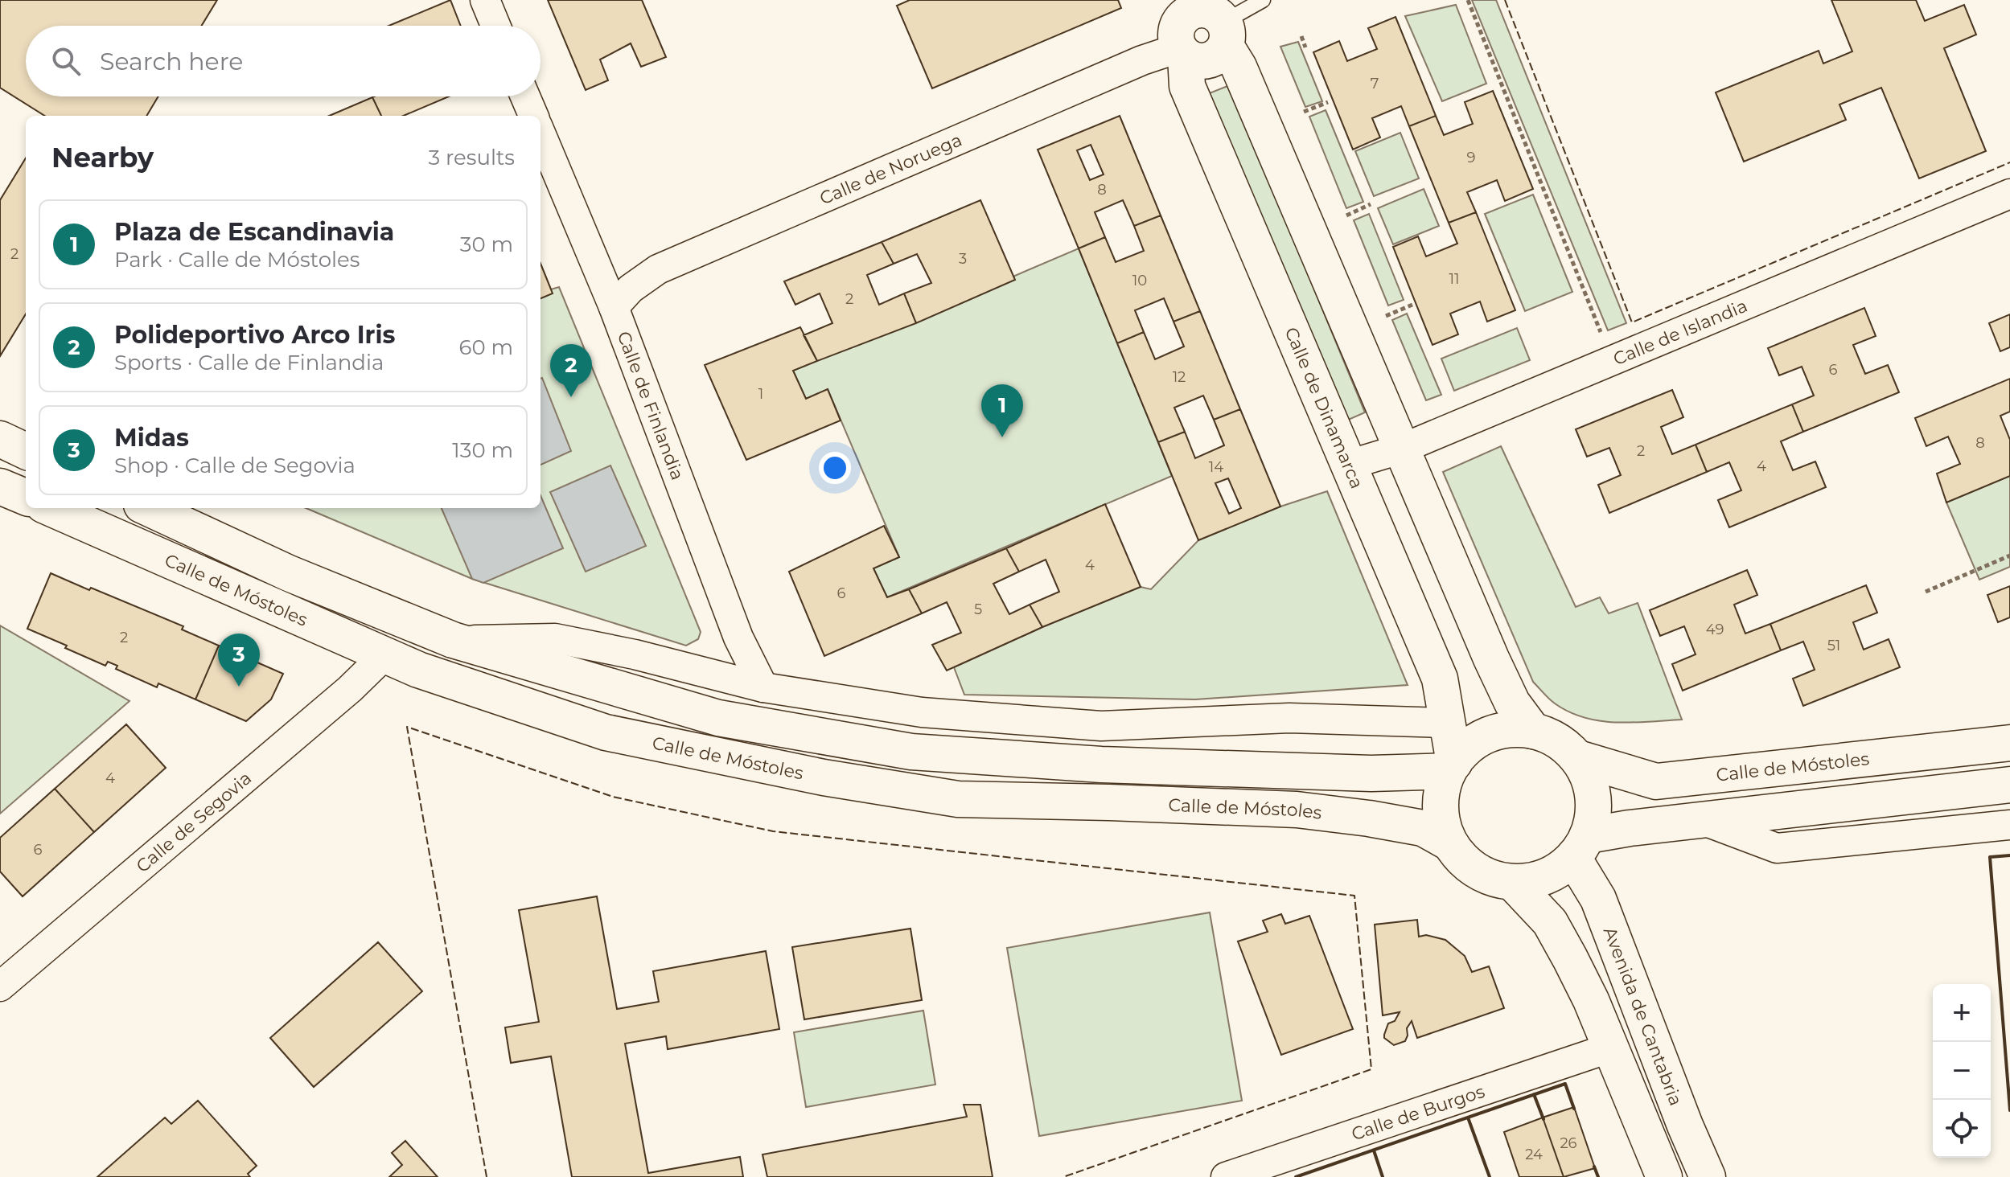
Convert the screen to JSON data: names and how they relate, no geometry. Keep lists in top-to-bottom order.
{
  "streets": {
    "main road": ["Calle de Dinamarca", "Calle de Móstoles", "Avenida de Cantabria"],
    "street": [
      "Calle de Noruega",
      "Calle de Islandia",
      "Calle de Finlandia",
      "Calle de Segovia",
      "Calle de Burgos"
    ]
  },
  "crossings": [
    ["Calle de Noruega", "Calle de Finlandia"],
    ["Calle de Noruega", "Calle de Dinamarca"],
    ["Calle de Islandia", "Calle de Dinamarca"],
    ["Calle de Finlandia", "Calle de Móstoles"],
    ["Calle de Dinamarca", "Calle de Móstoles"],
    ["Calle de Dinamarca", "Avenida de Cantabria"],
    ["Calle de Móstoles", "Calle de Segovia"],
    ["Calle de Móstoles", "Avenida de Cantabria"]
  ],
  "house_numbers": [
    "7",
    "9",
    "8",
    "2",
    "3",
    "11",
    "10",
    "2",
    "6",
    "12",
    "1",
    "8",
    "2",
    "4",
    "14",
    "4",
    "6",
    "5",
    "49",
    "2",
    "51",
    "4",
    "6",
    "26",
    "24"
  ],
  "page": {
    "search": "Search here",
    "heading": ["Nearby", "3 results"],
    "list": [
      {
        "mark": "1",
        "name": "Plaza de Escandinavia",
        "note": "Park · Calle de Móstoles",
        "value": "30 m"
      },
      {
        "mark": "2",
        "name": "Polideportivo Arco Iris",
        "note": "Sports · Calle de Finlandia",
        "value": "60 m"
      },
      {
        "mark": "3",
        "name": "Midas",
        "note": "Shop · Calle de Segovia",
        "value": "130 m"
      }
    ],
    "pins": ["2", "1", "3"],
    "map_buttons": ["+", "−"]
  }
}
